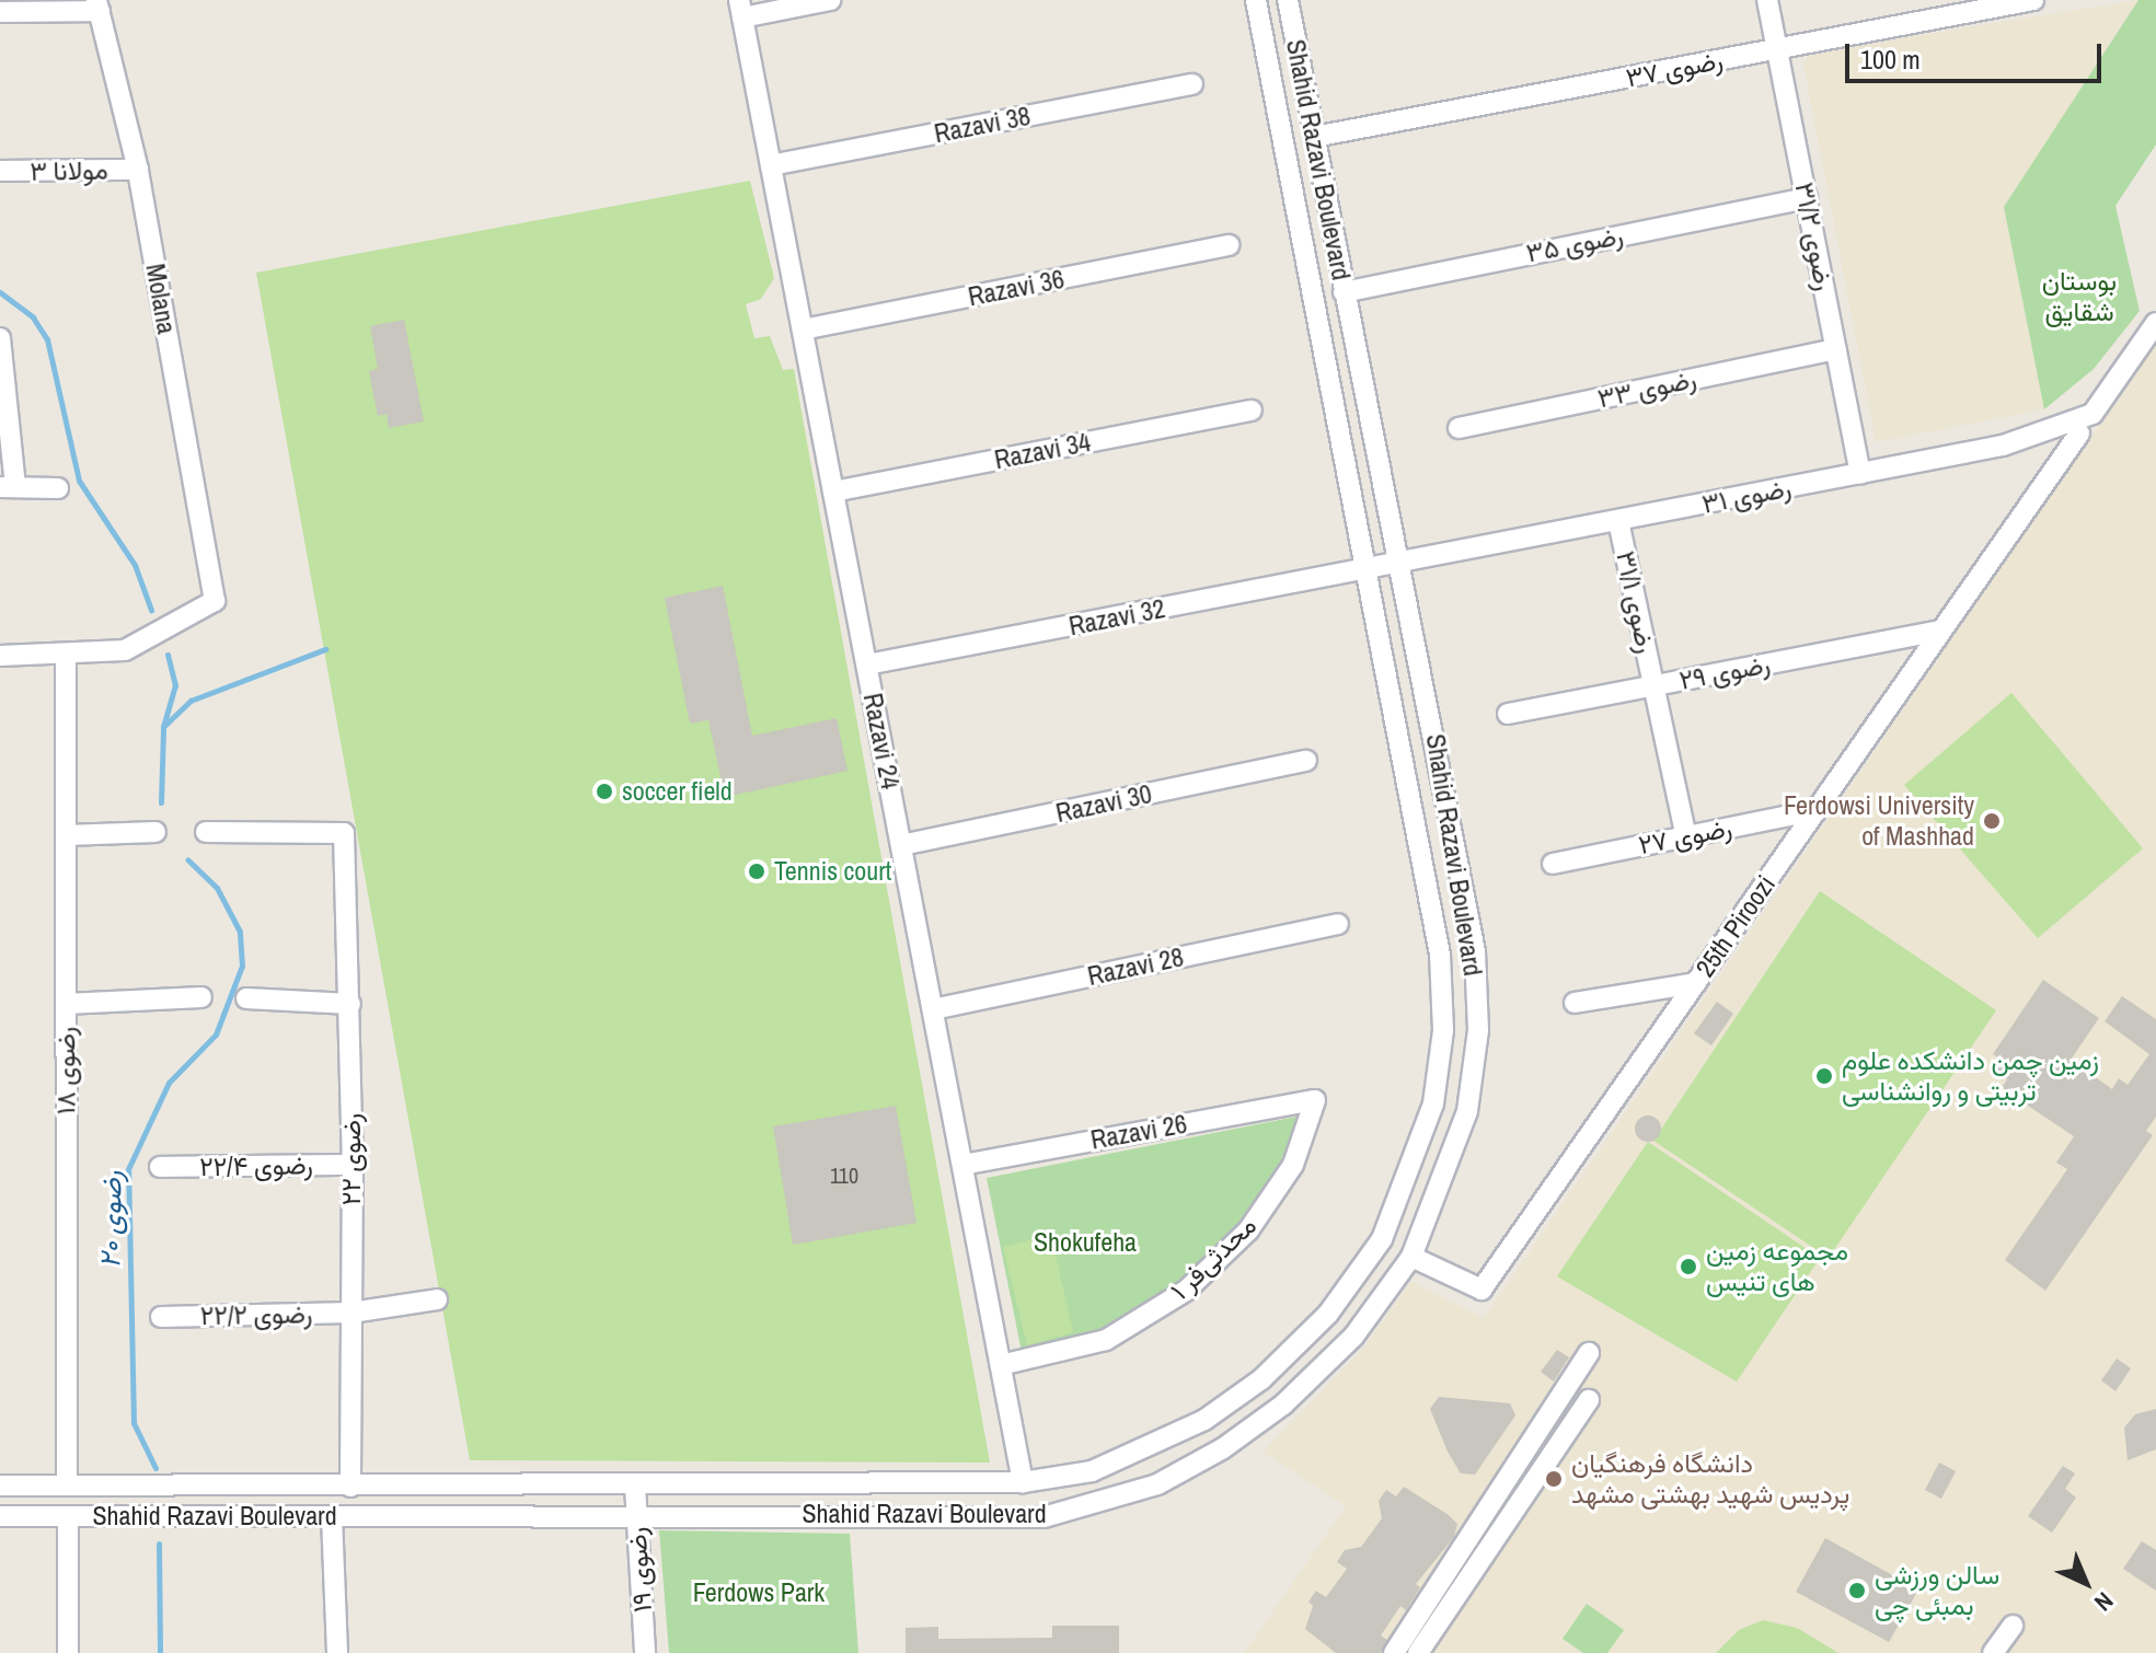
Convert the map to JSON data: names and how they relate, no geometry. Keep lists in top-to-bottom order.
{
  "streets": {
    "street": [
      "رضوی ۳۷",
      "Razavi 38",
      "Shahid Razavi Boulevard",
      "مولانا ۳",
      "رضوی ۳۱/۲",
      "رضوی ۳۵",
      "Razavi 36",
      "Molana",
      "رضوی ۳۳",
      "Razavi 34",
      "رضوی ۳۱",
      "رضوی ۳۱/۱",
      "Razavi 32",
      "رضوی ۲۹",
      "Razavi 24",
      "Razavi 30",
      "رضوی ۲۷",
      "25th Piroozi",
      "Razavi 28",
      "رضوی ۱۸",
      "Razavi 26",
      "رضوی ۲۲",
      "رضوی ۲۲/۴",
      "محدثی‌فر ۱",
      "رضوی ۲۲/۲",
      "رضوی ۱۹"
    ]
  },
  "crossings": [
    ["رضوی ۳۷", "Shahid Razavi Boulevard"],
    ["رضوی ۳۷", "رضوی ۳۱/۲"],
    ["Razavi 38", "Razavi 24"],
    ["Shahid Razavi Boulevard", "رضوی ۳۵"],
    ["Shahid Razavi Boulevard", "رضوی ۳۱"],
    ["Shahid Razavi Boulevard", "Razavi 32"],
    ["Shahid Razavi Boulevard", "Razavi 24"],
    ["Shahid Razavi Boulevard", "25th Piroozi"],
    ["Shahid Razavi Boulevard", "رضوی ۱۸"],
    ["Shahid Razavi Boulevard", "رضوی ۲۲"],
    ["Shahid Razavi Boulevard", "رضوی ۱۹"],
    ["مولانا ۳", "Molana"],
    ["رضوی ۳۱/۲", "رضوی ۳۵"],
    ["رضوی ۳۱/۲", "رضوی ۳۳"],
    ["رضوی ۳۱/۲", "رضوی ۳۱"],
    ["Razavi 36", "Razavi 24"],
    ["Molana", "رضوی ۱۸"],
    ["Razavi 34", "Razavi 24"],
    ["رضوی ۳۱", "رضوی ۳۱/۱"],
    ["رضوی ۳۱", "Razavi 32"],
    ["رضوی ۳۱/۱", "رضوی ۲۹"],
    ["رضوی ۳۱/۱", "رضوی ۲۷"],
    ["Razavi 32", "Razavi 24"],
    ["رضوی ۲۹", "25th Piroozi"],
    ["Razavi 24", "Razavi 30"],
    ["Razavi 24", "Razavi 28"],
    ["Razavi 24", "Razavi 26"],
    ["Razavi 24", "محدثی‌فر ۱"],
    ["رضوی ۲۷", "25th Piroozi"],
    ["Razavi 26", "محدثی‌فر ۱"],
    ["رضوی ۲۲", "رضوی ۲۲/۴"],
    ["رضوی ۲۲", "رضوی ۲۲/۲"]
  ],
  "water": ["رضوی ۲۰"],
  "parks": ["بوستان شقایق", "Shokufeha", "Ferdows Park"],
  "places": [
    "soccer field",
    "Ferdowsi University of Mashhad",
    "Tennis court",
    "زمین چمن دانشکده علوم تربیتی و روانشناسی",
    "مجموعه زمین های تنیس",
    "دانشگاه فرهنگیان پردیس شهید بهشتی مشهد",
    "سالن ورزشی بمبئی چی"
  ],
  "house_numbers": ["110"],
  "scale_bar": "100 m",
  "north": "bottom right"
}
